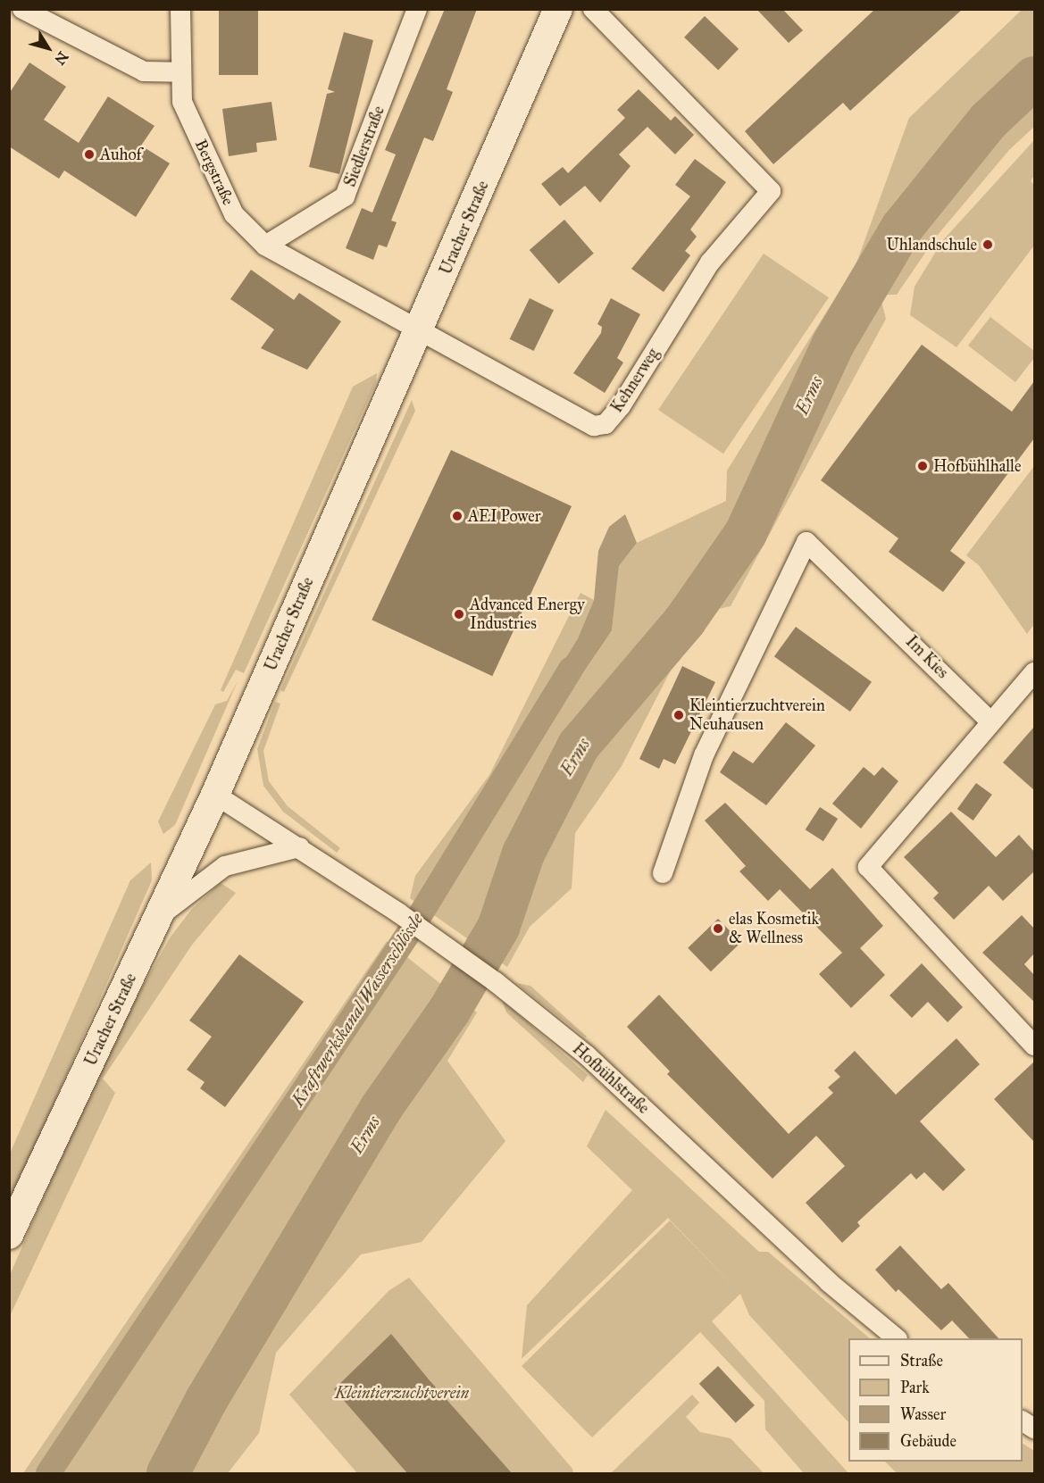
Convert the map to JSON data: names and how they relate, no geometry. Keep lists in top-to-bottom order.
{
  "streets": {
    "street": [
      "Siedlerstraße",
      "Bergstraße",
      "Uracher Straße",
      "Kehnerweg",
      "Im Kies",
      "Hofbühlstraße"
    ]
  },
  "crossings": [
    ["Siedlerstraße", "Bergstraße"],
    ["Bergstraße", "Uracher Straße"],
    ["Bergstraße", "Kehnerweg"],
    ["Uracher Straße", "Kehnerweg"],
    ["Uracher Straße", "Hofbühlstraße"]
  ],
  "water": ["Erms", "Kraftwerkskanal Wasserschlössle"],
  "parks": ["Kleintierzuchtverein"],
  "places": [
    "Auhof",
    "Uhlandschule",
    "Hofbühlhalle",
    "AEI Power",
    "Advanced Energy Industries",
    "Kleintierzuchtverein Neuhausen",
    "elas Kosmetik & Wellness"
  ],
  "legend": [
    "Straße",
    "Park",
    "Wasser",
    "Gebäude"
  ],
  "north": "bottom right"
}
